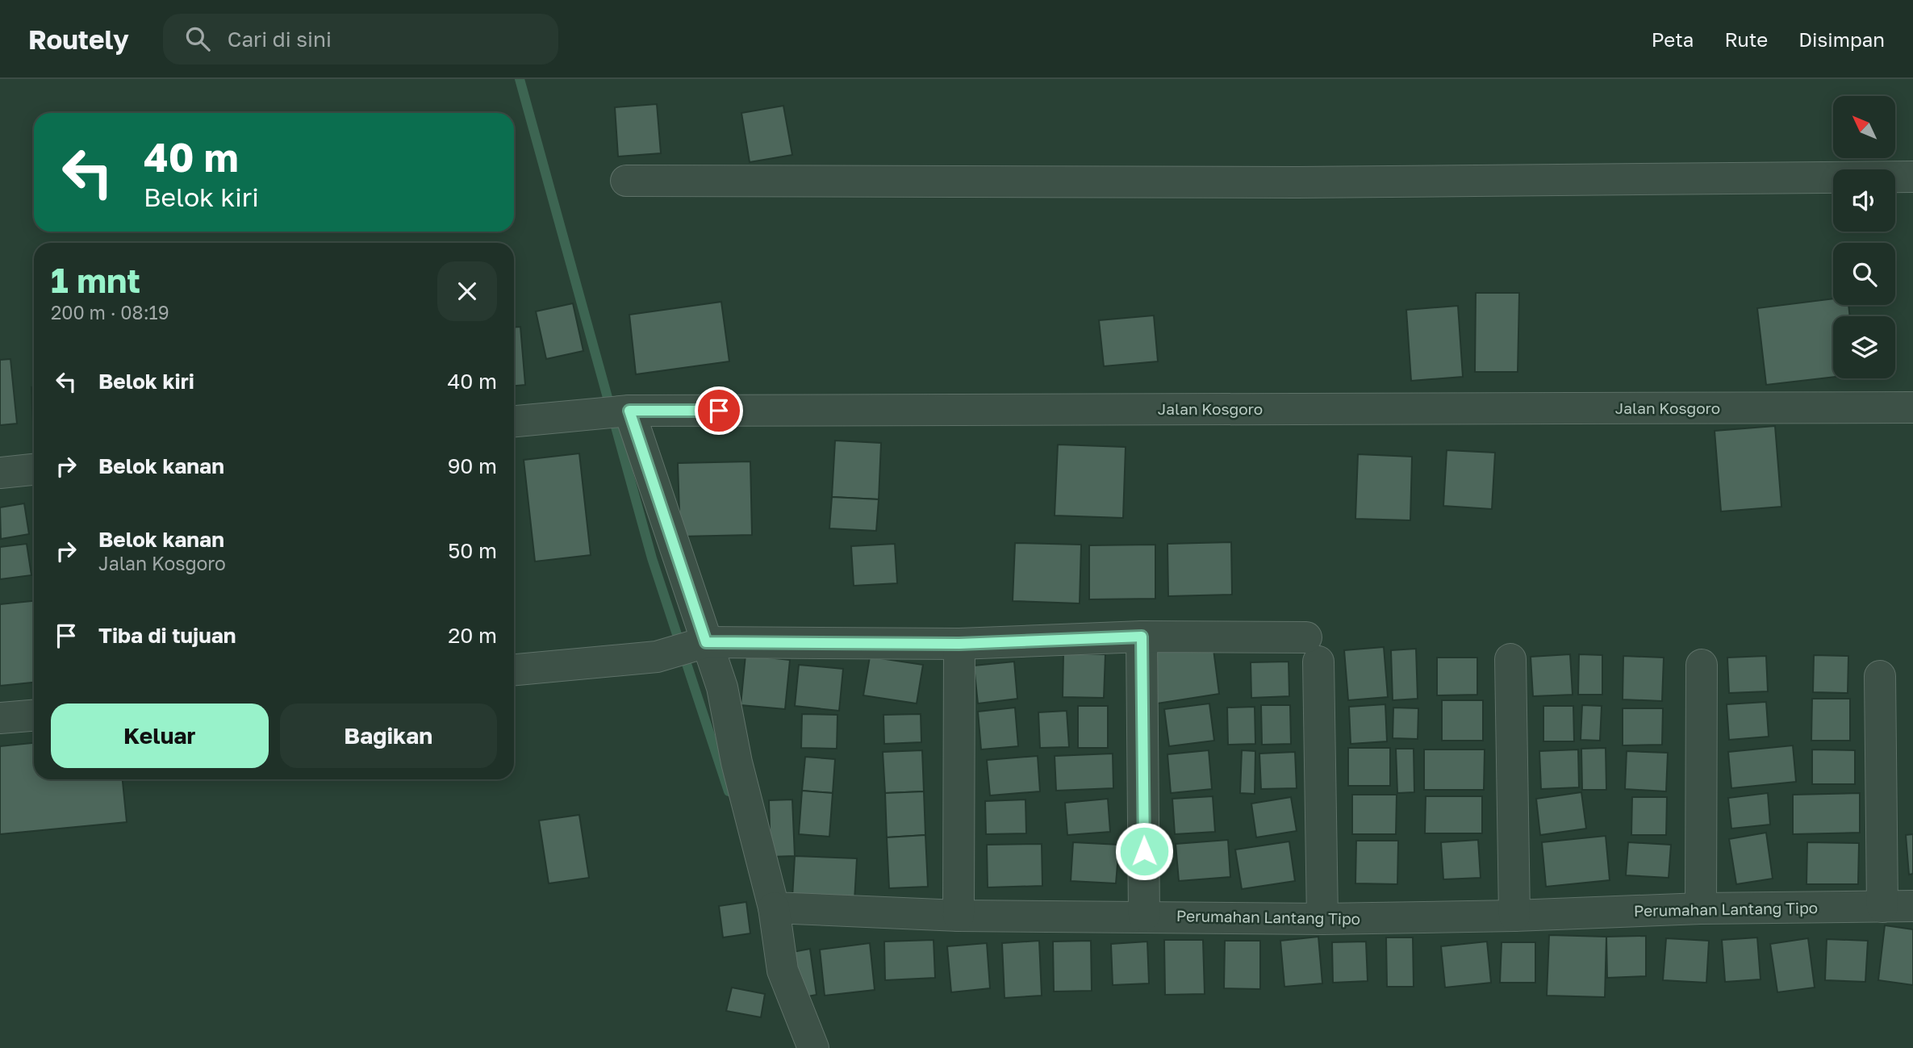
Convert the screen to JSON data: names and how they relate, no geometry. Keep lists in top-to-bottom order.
{
  "streets": {
    "street": ["Jalan Kosgoro", "Perumahan Lantang Tipo"]
  },
  "north": "top left",
  "page": {
    "header": "Routely",
    "search": "Cari di sini",
    "nav": ["Peta", "Rute", "Disimpan"],
    "turn": ["40 m", "Belok kiri"],
    "heading": ["1 mnt", "200 m · 08:19"],
    "list": [
      {
        "name": "Belok kiri",
        "value": "40 m"
      },
      {
        "name": "Belok kanan",
        "value": "90 m"
      },
      {
        "name": "Belok kanan",
        "note": "Jalan Kosgoro",
        "value": "50 m"
      },
      {
        "name": "Tiba di tujuan",
        "value": "20 m"
      }
    ],
    "buttons": ["Keluar", "Bagikan"]
  }
}
